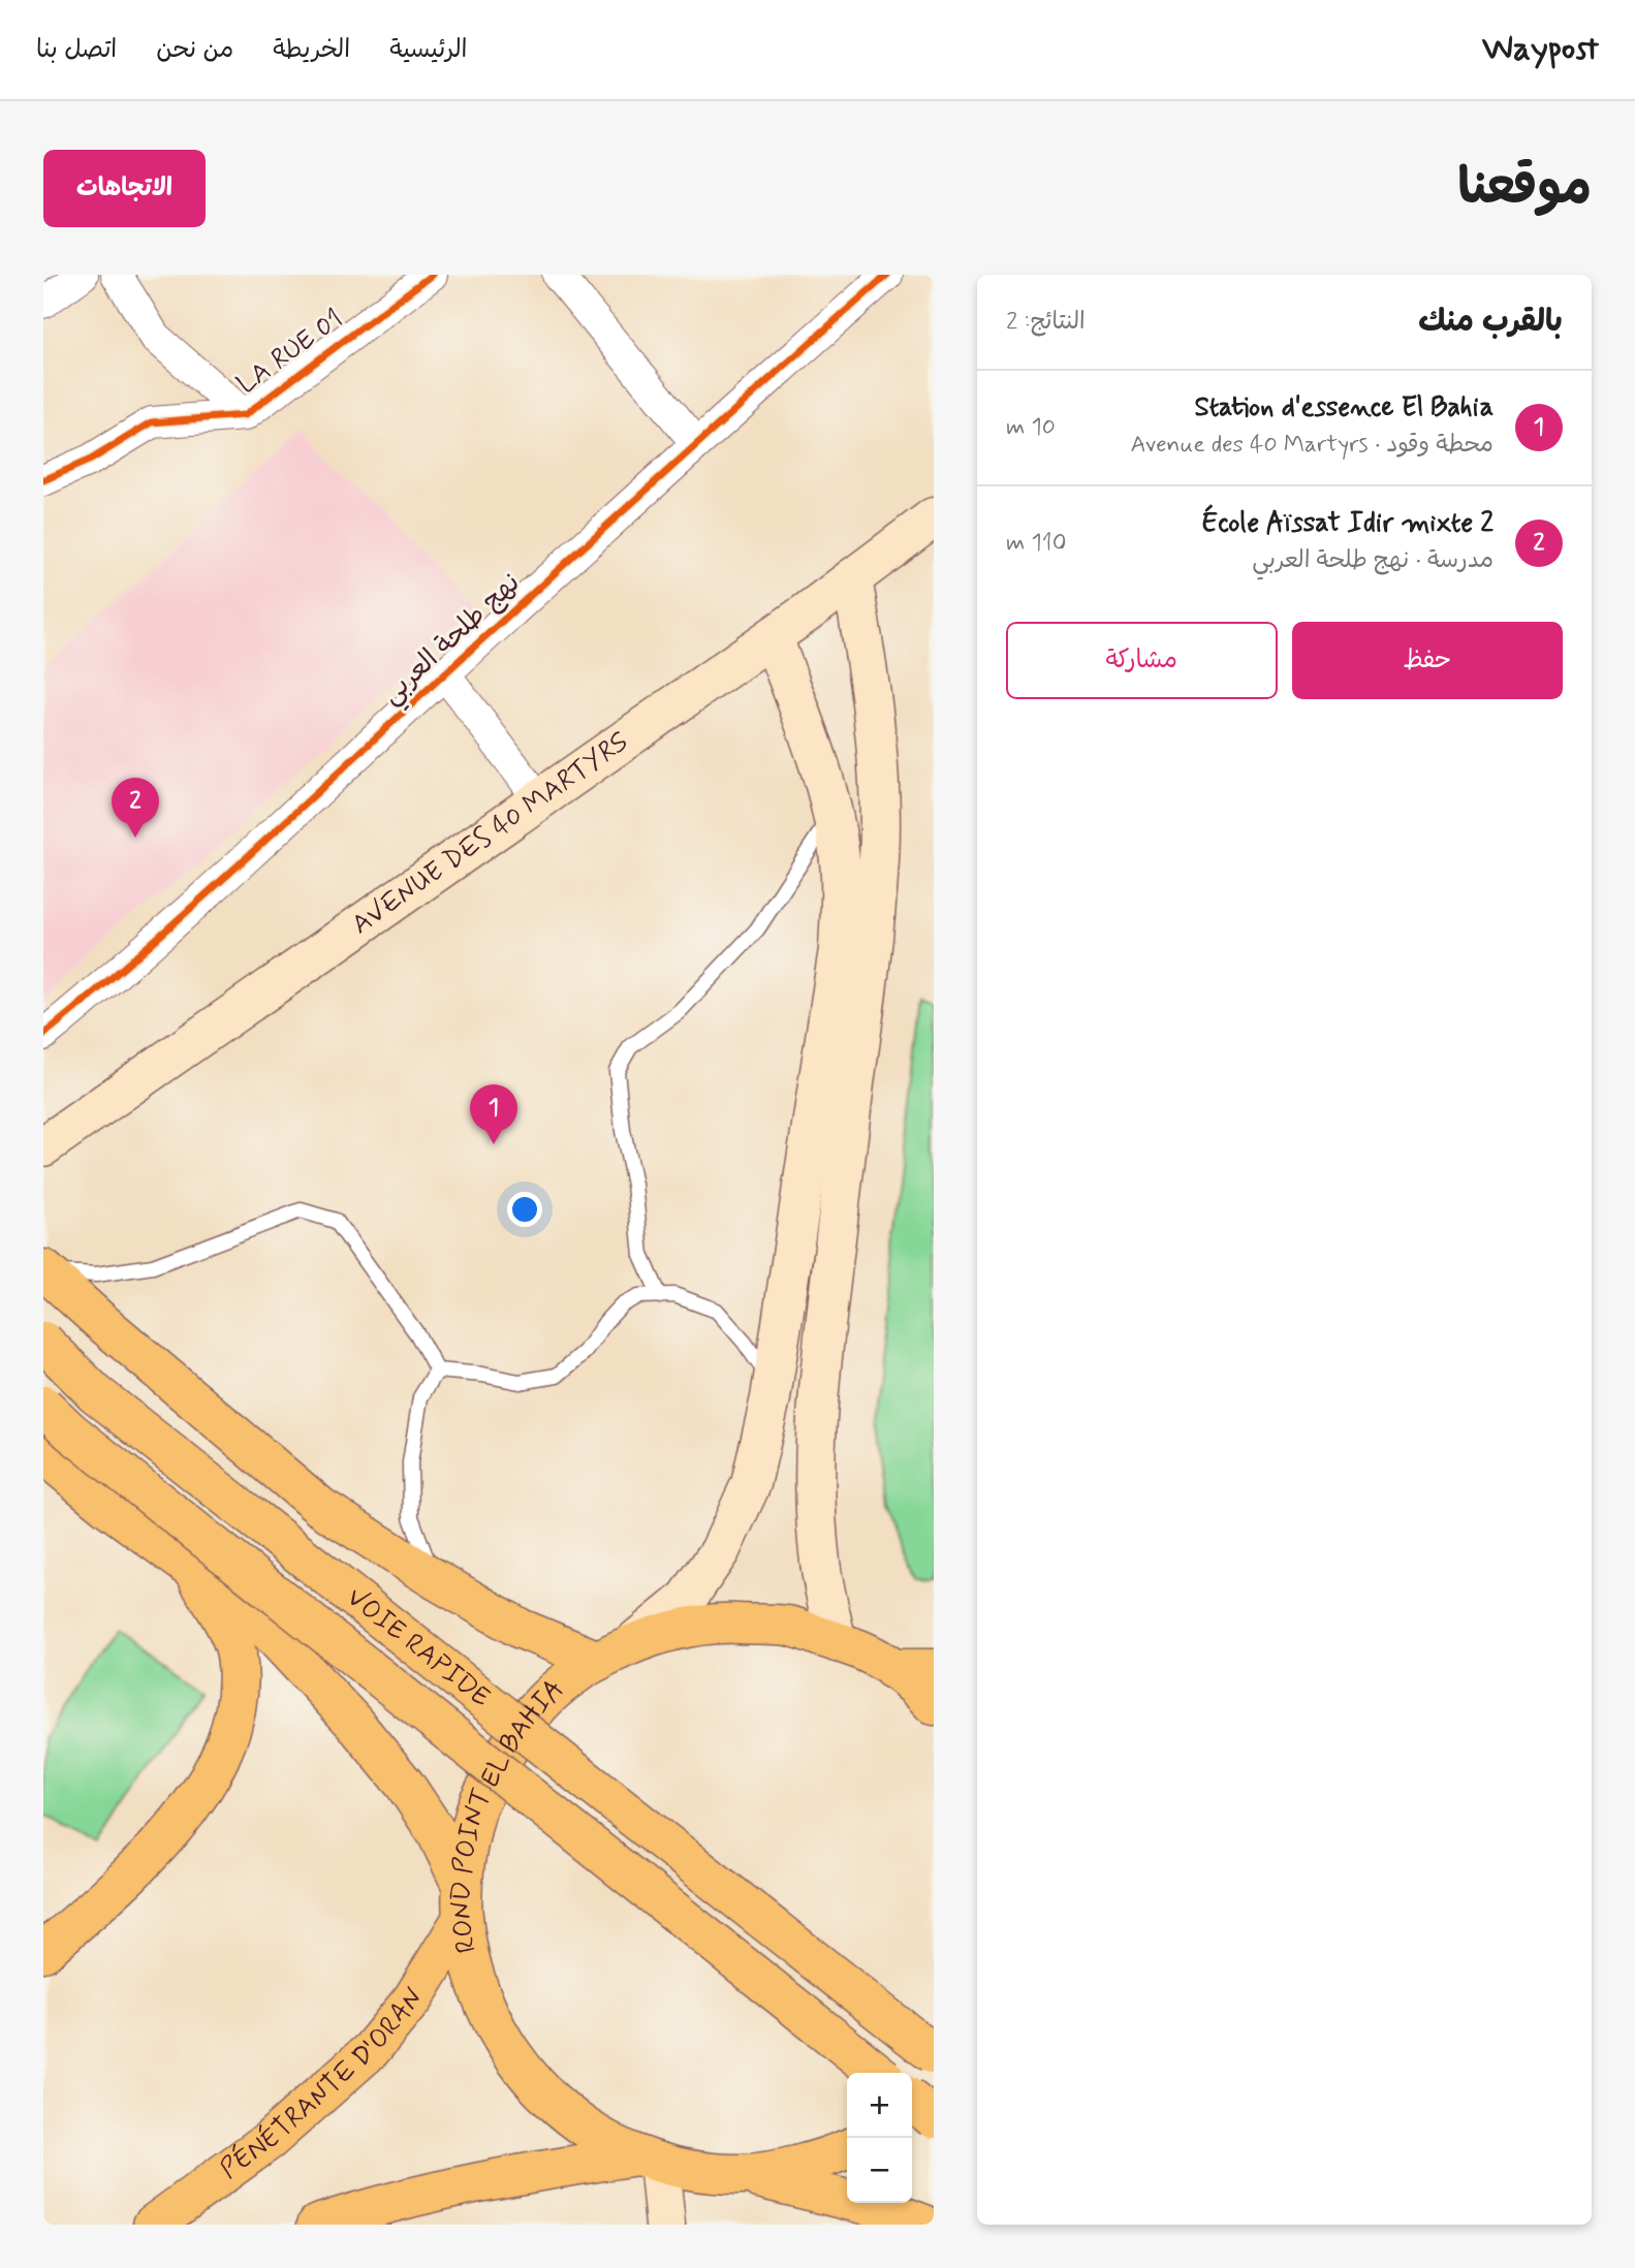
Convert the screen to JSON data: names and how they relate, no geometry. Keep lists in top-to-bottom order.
{
  "streets": {
    "main road": [
      "AVENUE DES 40 MARTYRS",
      "VOIE RAPIDE",
      "ROND POINT EL BAHIA",
      "PÉNÉTRANTE D'ORAN"
    ],
    "street": ["LA RUE 01", "نهج طلحة العربي"]
  },
  "crossings": [
    ["ROND POINT EL BAHIA", "PÉNÉTRANTE D'ORAN"]
  ],
  "page": {
    "header": "Waypost",
    "nav": [
      "الرئيسية",
      "الخريطة",
      "من نحن",
      "اتصل بنا"
    ],
    "title": "موقعنا",
    "buttons": [
      "الاتجاهات",
      ["حفظ", "مشاركة"]
    ],
    "heading": ["بالقرب منك", "النتائج: 2"],
    "list": [
      {
        "mark": "1",
        "name": "Station d'essence El Bahia",
        "note": "محطة وقود · Avenue des 40 Martyrs",
        "value": "10 m"
      },
      {
        "mark": "2",
        "name": "École Aïssat Idir mixte 2",
        "note": "مدرسة · نهج طلحة العربي",
        "value": "110 m"
      }
    ],
    "pins": ["2", "1"],
    "map_buttons": ["+", "−"]
  }
}
